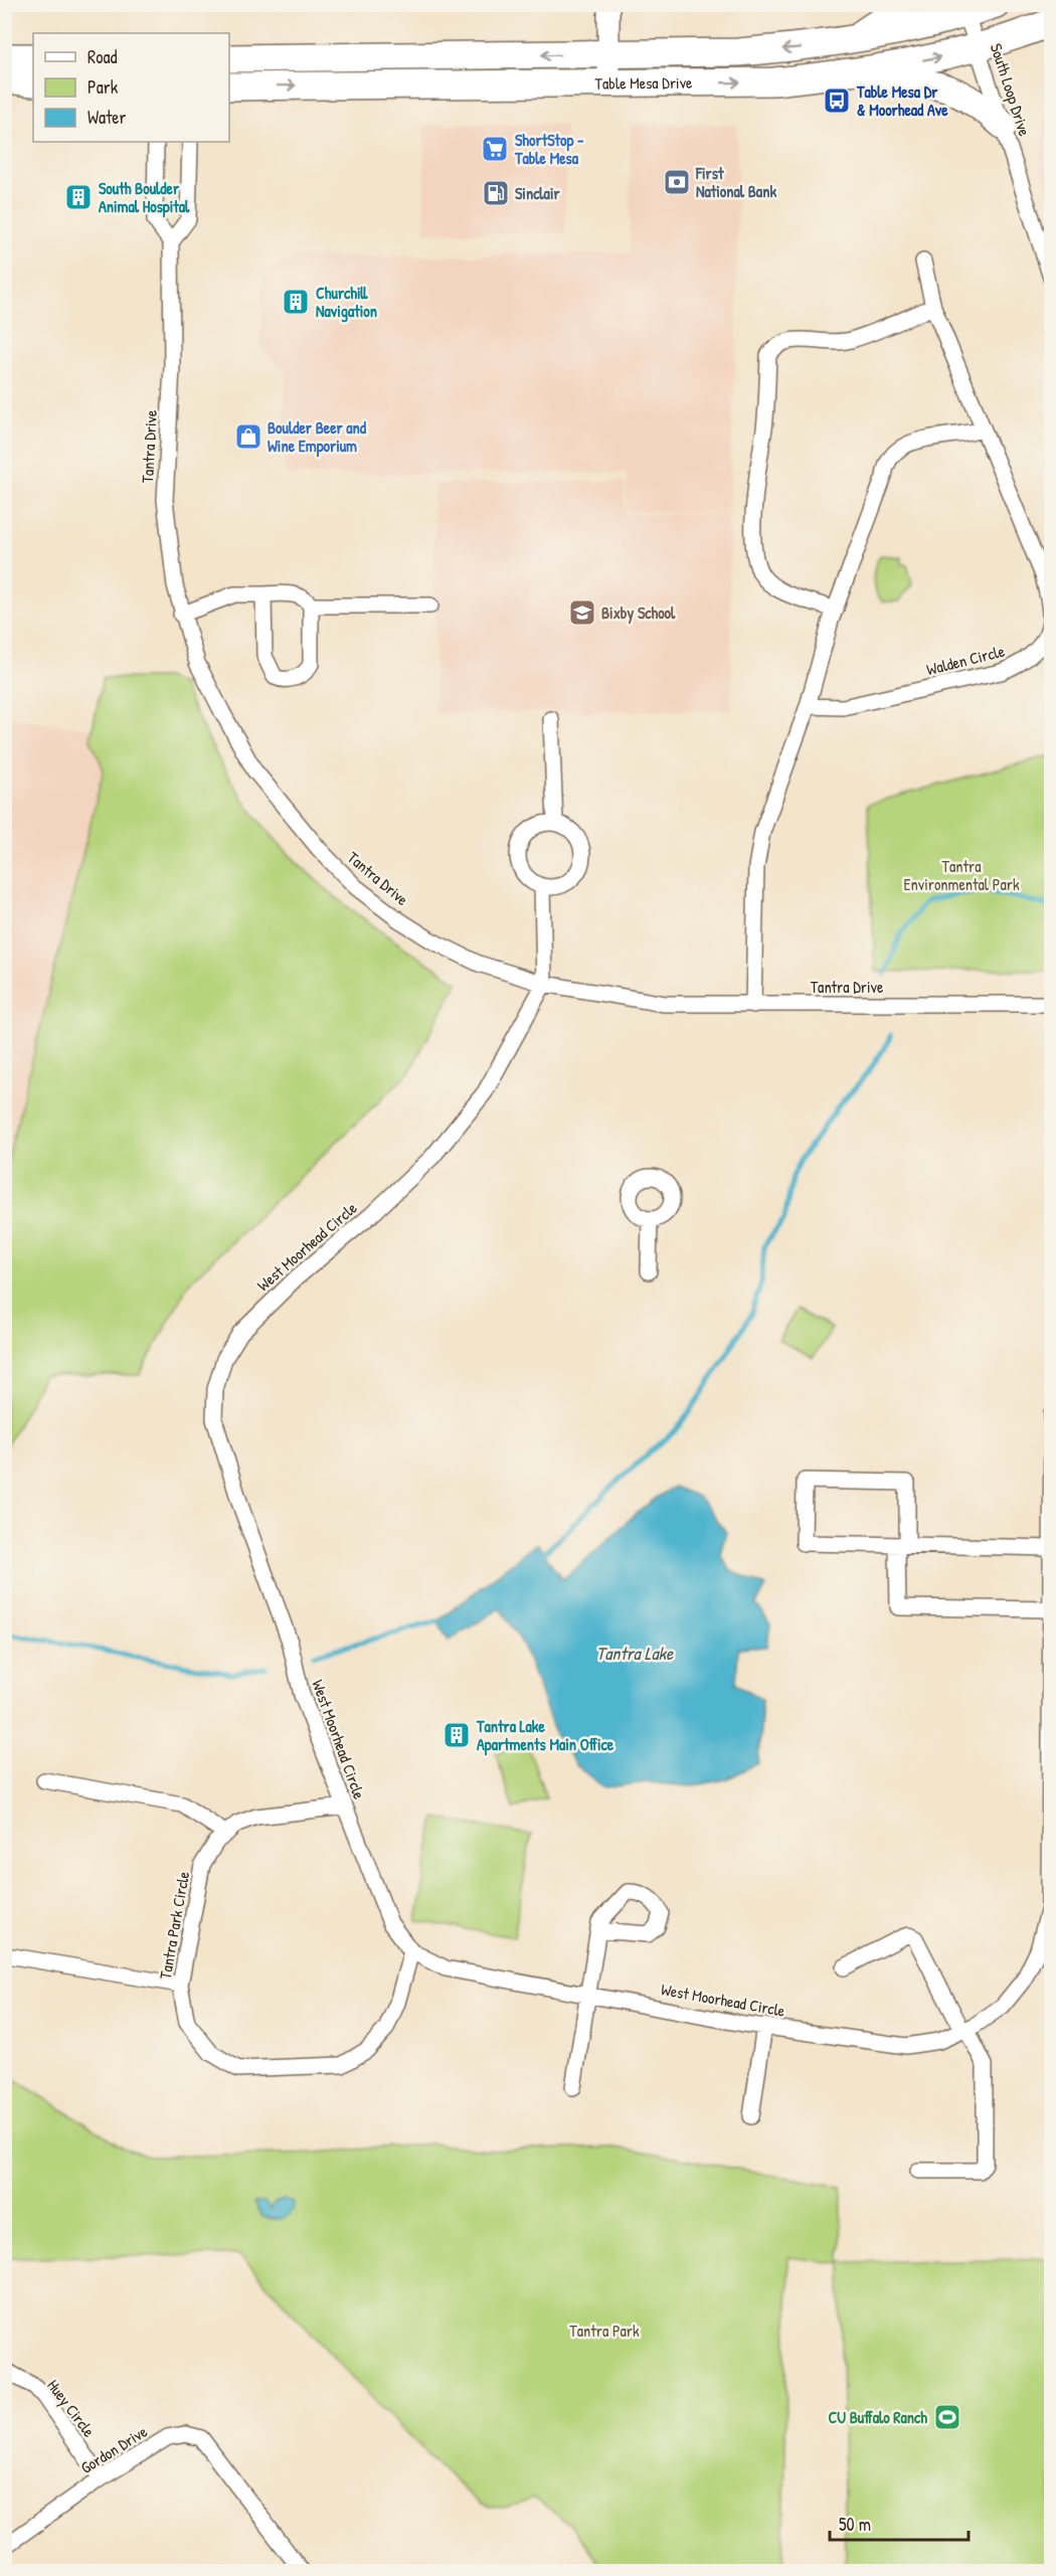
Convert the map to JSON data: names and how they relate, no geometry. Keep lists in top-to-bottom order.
{
  "streets": {
    "highway": ["Table Mesa Drive"],
    "street": [
      "South Loop Drive",
      "Tantra Drive",
      "Walden Circle",
      "West Moorhead Circle",
      "Tantra Park Circle",
      "Huey Circle",
      "Gordon Drive"
    ]
  },
  "crossings": [
    ["Table Mesa Drive", "South Loop Drive"],
    ["Tantra Drive", "West Moorhead Circle"],
    ["West Moorhead Circle", "Tantra Park Circle"],
    ["Huey Circle", "Gordon Drive"]
  ],
  "water": ["Tantra Lake"],
  "parks": ["Tantra Environmental Park", "Tantra Park"],
  "places": {
    "bus stop": ["Table Mesa Dr & Moorhead Ave"],
    "supermarket": ["ShortStop - Table Mesa"],
    "bank": ["First National Bank"],
    "fuel station": ["Sinclair"],
    "building": ["South Boulder Animal Hospital", "Churchill Navigation", "Tantra Lake Apartments Main Office"],
    "shop": ["Boulder Beer and Wine Emporium"],
    "school or university": ["Bixby School"],
    "sports": ["CU Buffalo Ranch"]
  },
  "legend": ["Road", "Park", "Water"],
  "scale_bar": "50 m"
}
